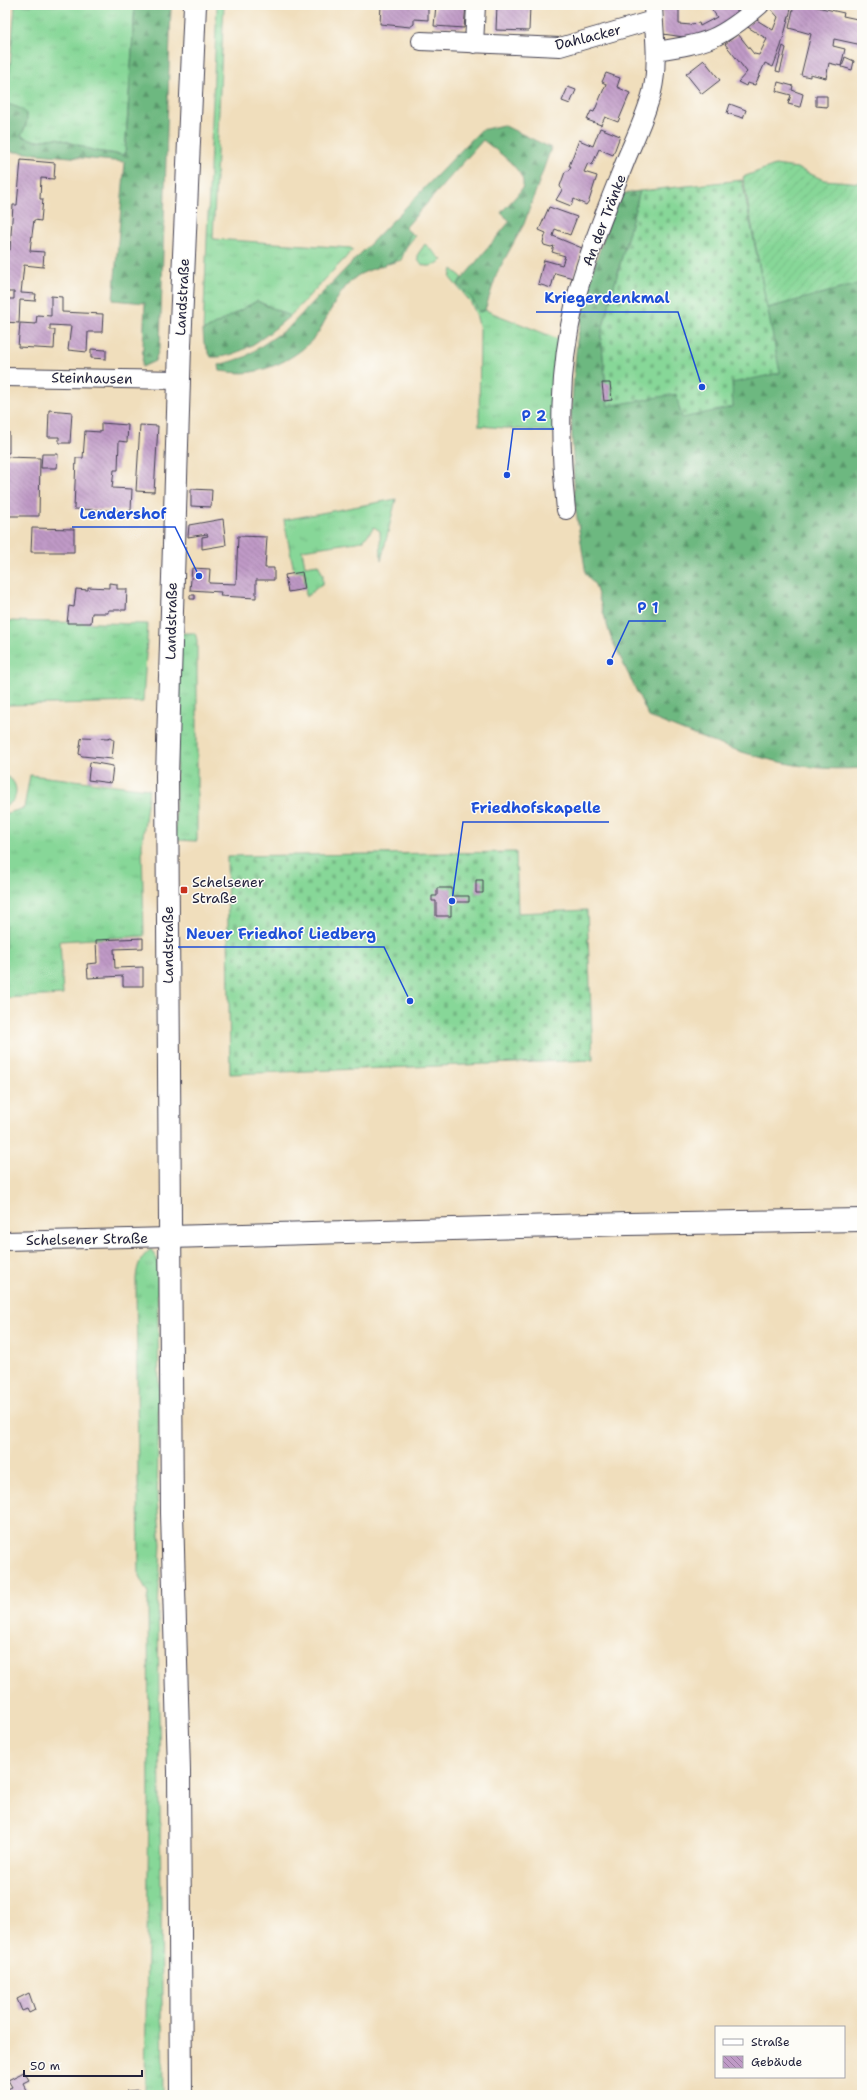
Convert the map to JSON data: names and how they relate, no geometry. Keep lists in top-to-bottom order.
{
  "streets": {
    "main road": ["Landstraße"],
    "street": [
      "Dahlacker",
      "An der Tränke",
      "Steinhausen",
      "Schelsener Straße"
    ]
  },
  "crossings": [
    ["Dahlacker", "An der Tränke"],
    ["Landstraße", "Steinhausen"],
    ["Landstraße", "Schelsener Straße"]
  ],
  "places": {
    "other": [
      "Kriegerdenkmal",
      "P 2",
      "Lendershof",
      "P 1",
      "Friedhofskapelle",
      "Neuer Friedhof Liedberg"
    ],
    "transit": ["Schelsener Straße"]
  },
  "legend": ["Straße", "Gebäude"],
  "scale_bar": "50 m"
}
